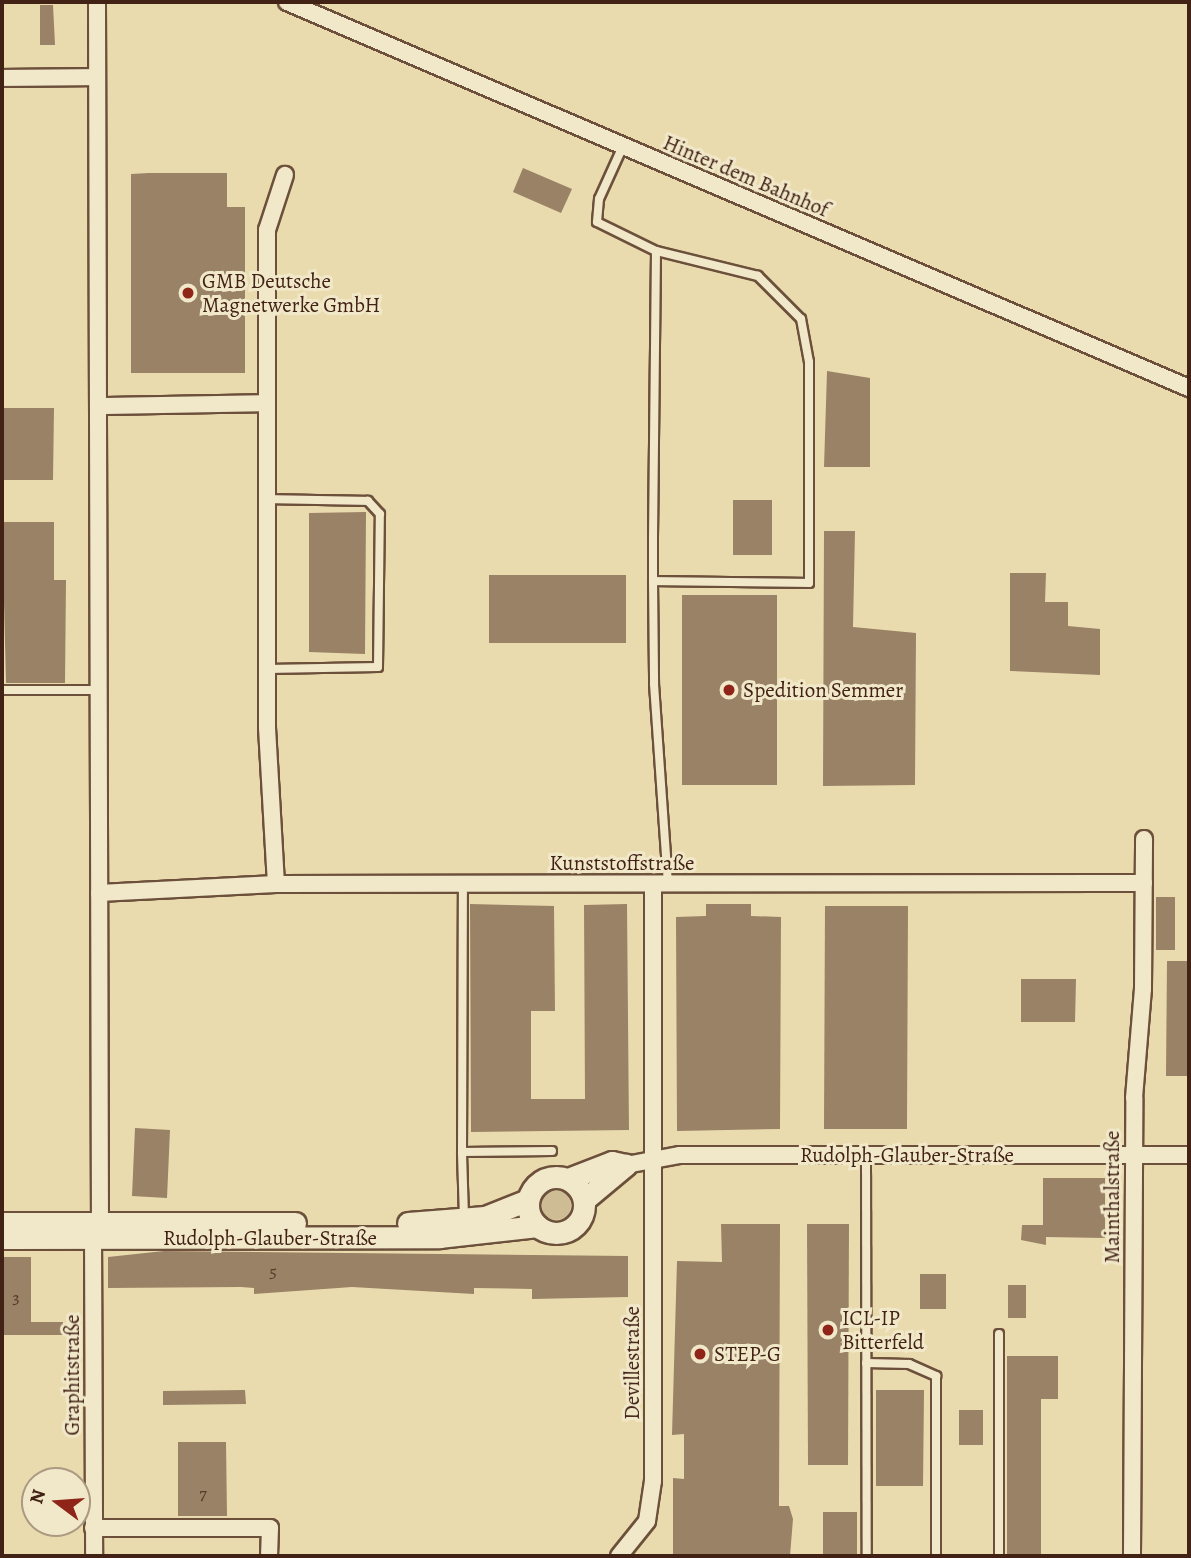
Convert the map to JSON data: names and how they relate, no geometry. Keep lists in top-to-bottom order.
{
  "streets": {
    "street": [
      "Hinter dem Bahnhof",
      "Kunststoffstraße",
      "Rudolph-Glauber-Straße",
      "Mainthalstraße",
      "Devillestraße",
      "Graphitstraße"
    ]
  },
  "crossings": [
    ["Kunststoffstraße", "Mainthalstraße"],
    ["Kunststoffstraße", "Devillestraße"],
    ["Kunststoffstraße", "Graphitstraße"],
    ["Rudolph-Glauber-Straße", "Mainthalstraße"],
    ["Rudolph-Glauber-Straße", "Devillestraße"],
    ["Rudolph-Glauber-Straße", "Graphitstraße"]
  ],
  "places": [
    "GMB Deutsche Magnetwerke GmbH",
    "Spedition Semmer",
    "ICL-IP Bitterfeld",
    "STEP-G"
  ],
  "house_numbers": ["5", "3", "7"],
  "north": "left"
}
